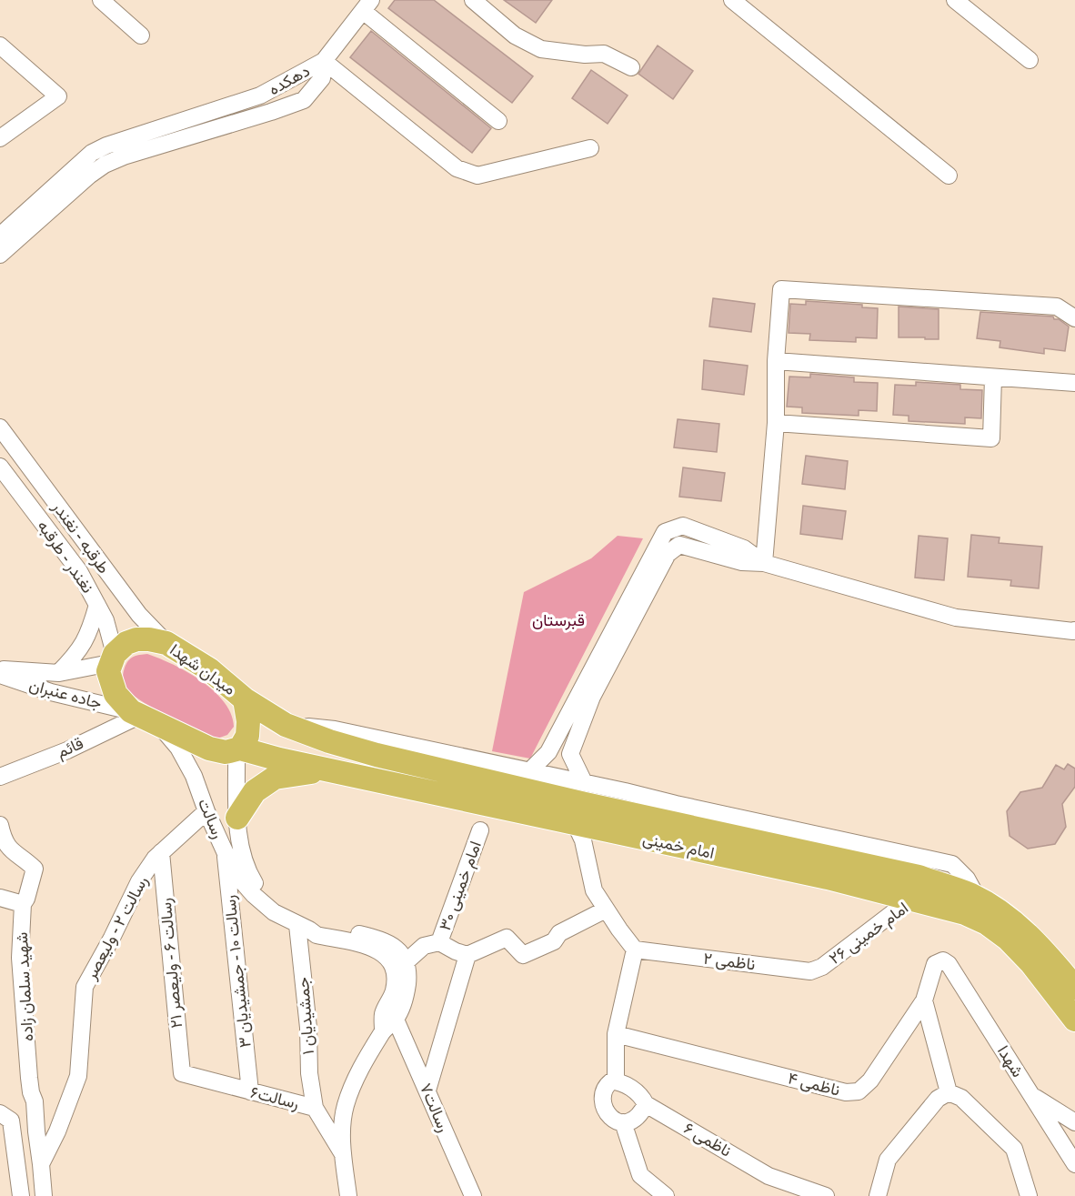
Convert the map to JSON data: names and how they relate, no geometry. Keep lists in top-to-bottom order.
{
  "streets": {
    "highway": ["میدان شهدا", "امام خمینی"],
    "street": [
      "دهکده",
      "طرقبه - نغندر",
      "نغندر - طرقبه",
      "جاده عنبران",
      "قائم",
      "رسالت",
      "امام خمینی ۳۰",
      "رسالت ۲ - ولیعصر",
      "امام خمینی ۲۶",
      "ناظمی ۲",
      "رسالت ۶ - ولیعصر ۲۱",
      "رسالت ۱۰ - جمشیدیان ۳",
      "شهید سلمان زاده",
      "جمشیدیان ۱",
      "شهدا",
      "ناظمی ۴",
      "رسالت۶",
      "رسالت۷",
      "ناظمی ۶"
    ]
  },
  "crossings": [
    ["طرقبه - نغندر", "میدان شهدا"],
    ["نغندر - طرقبه", "میدان شهدا"],
    ["نغندر - طرقبه", "جاده عنبران"],
    ["میدان شهدا", "جاده عنبران"],
    ["میدان شهدا", "رسالت"],
    ["میدان شهدا", "امام خمینی"],
    ["جاده عنبران", "قائم"],
    ["رسالت", "امام خمینی"],
    ["رسالت", "رسالت ۲ - ولیعصر"],
    ["رسالت", "رسالت ۱۰ - جمشیدیان ۳"],
    ["رسالت", "جمشیدیان ۱"],
    ["رسالت", "رسالت۶"],
    ["رسالت", "رسالت۷"],
    ["امام خمینی", "امام خمینی ۲۶"],
    ["رسالت ۲ - ولیعصر", "رسالت ۶ - ولیعصر ۲۱"],
    ["رسالت ۲ - ولیعصر", "شهید سلمان زاده"],
    ["امام خمینی ۲۶", "ناظمی ۲"],
    ["رسالت ۶ - ولیعصر ۲۱", "رسالت۶"],
    ["رسالت ۱۰ - جمشیدیان ۳", "رسالت۶"],
    ["جمشیدیان ۱", "رسالت۶"],
    ["شهدا", "ناظمی ۴"]
  ],
  "parks": ["قبرستان"]
}
